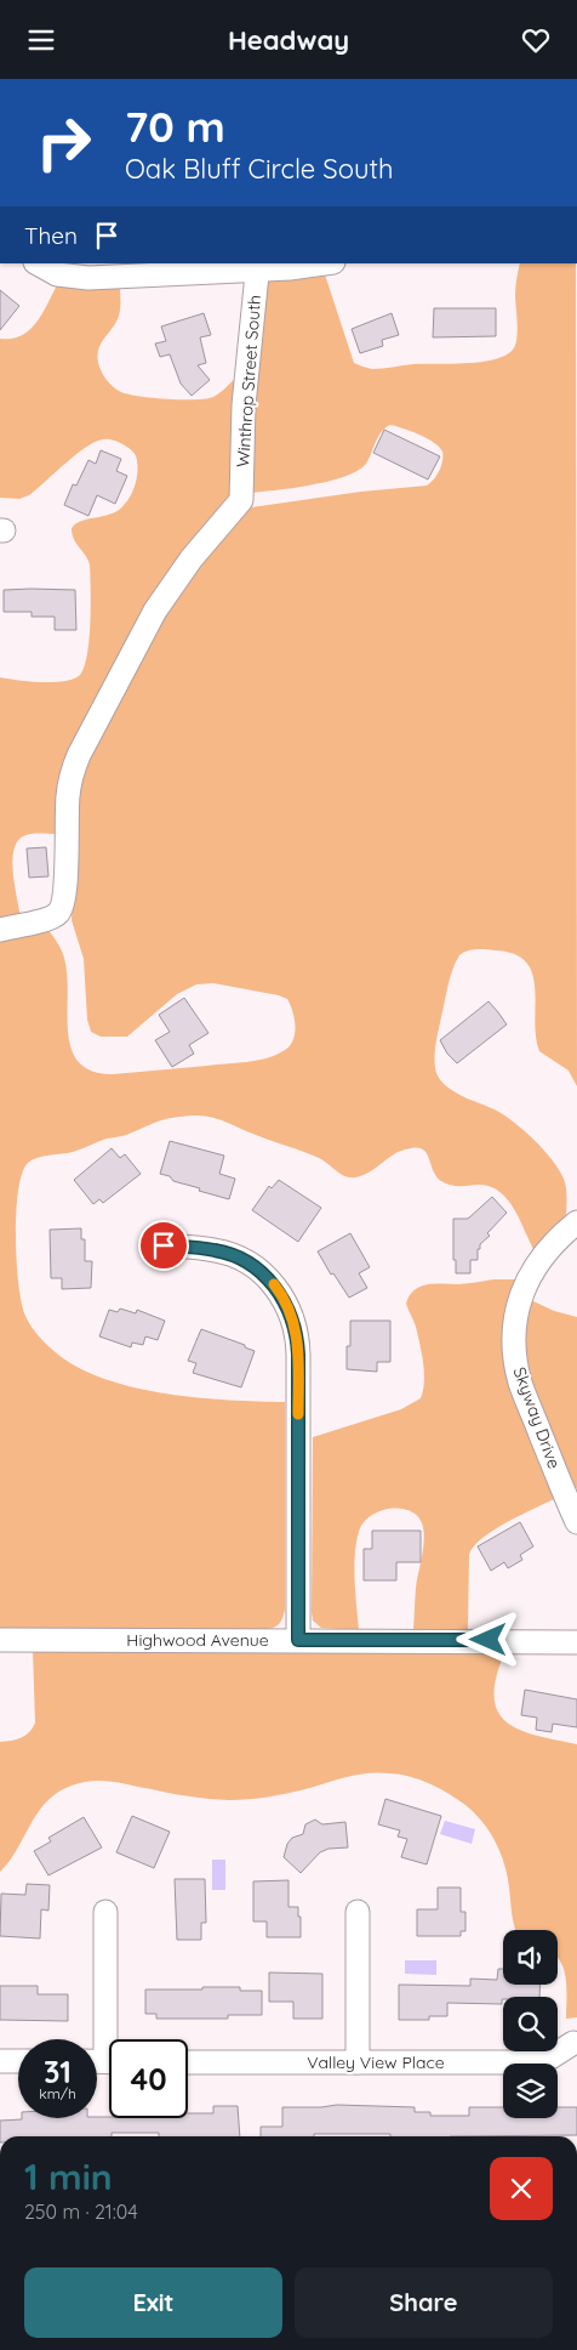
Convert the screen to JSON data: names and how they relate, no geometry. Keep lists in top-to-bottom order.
{
  "streets": {
    "street": [
      "Winthrop Street South",
      "Skyway Drive",
      "Highwood Avenue",
      "Valley View Place"
    ]
  },
  "page": {
    "header": "Headway",
    "turn": ["70 m", "Oak Bluff Circle South"],
    "then": "Then",
    "speed": "31 km/h",
    "limit": "40",
    "heading": ["1 min", "250 m · 21:04"],
    "buttons": ["Exit", "Share"]
  }
}
